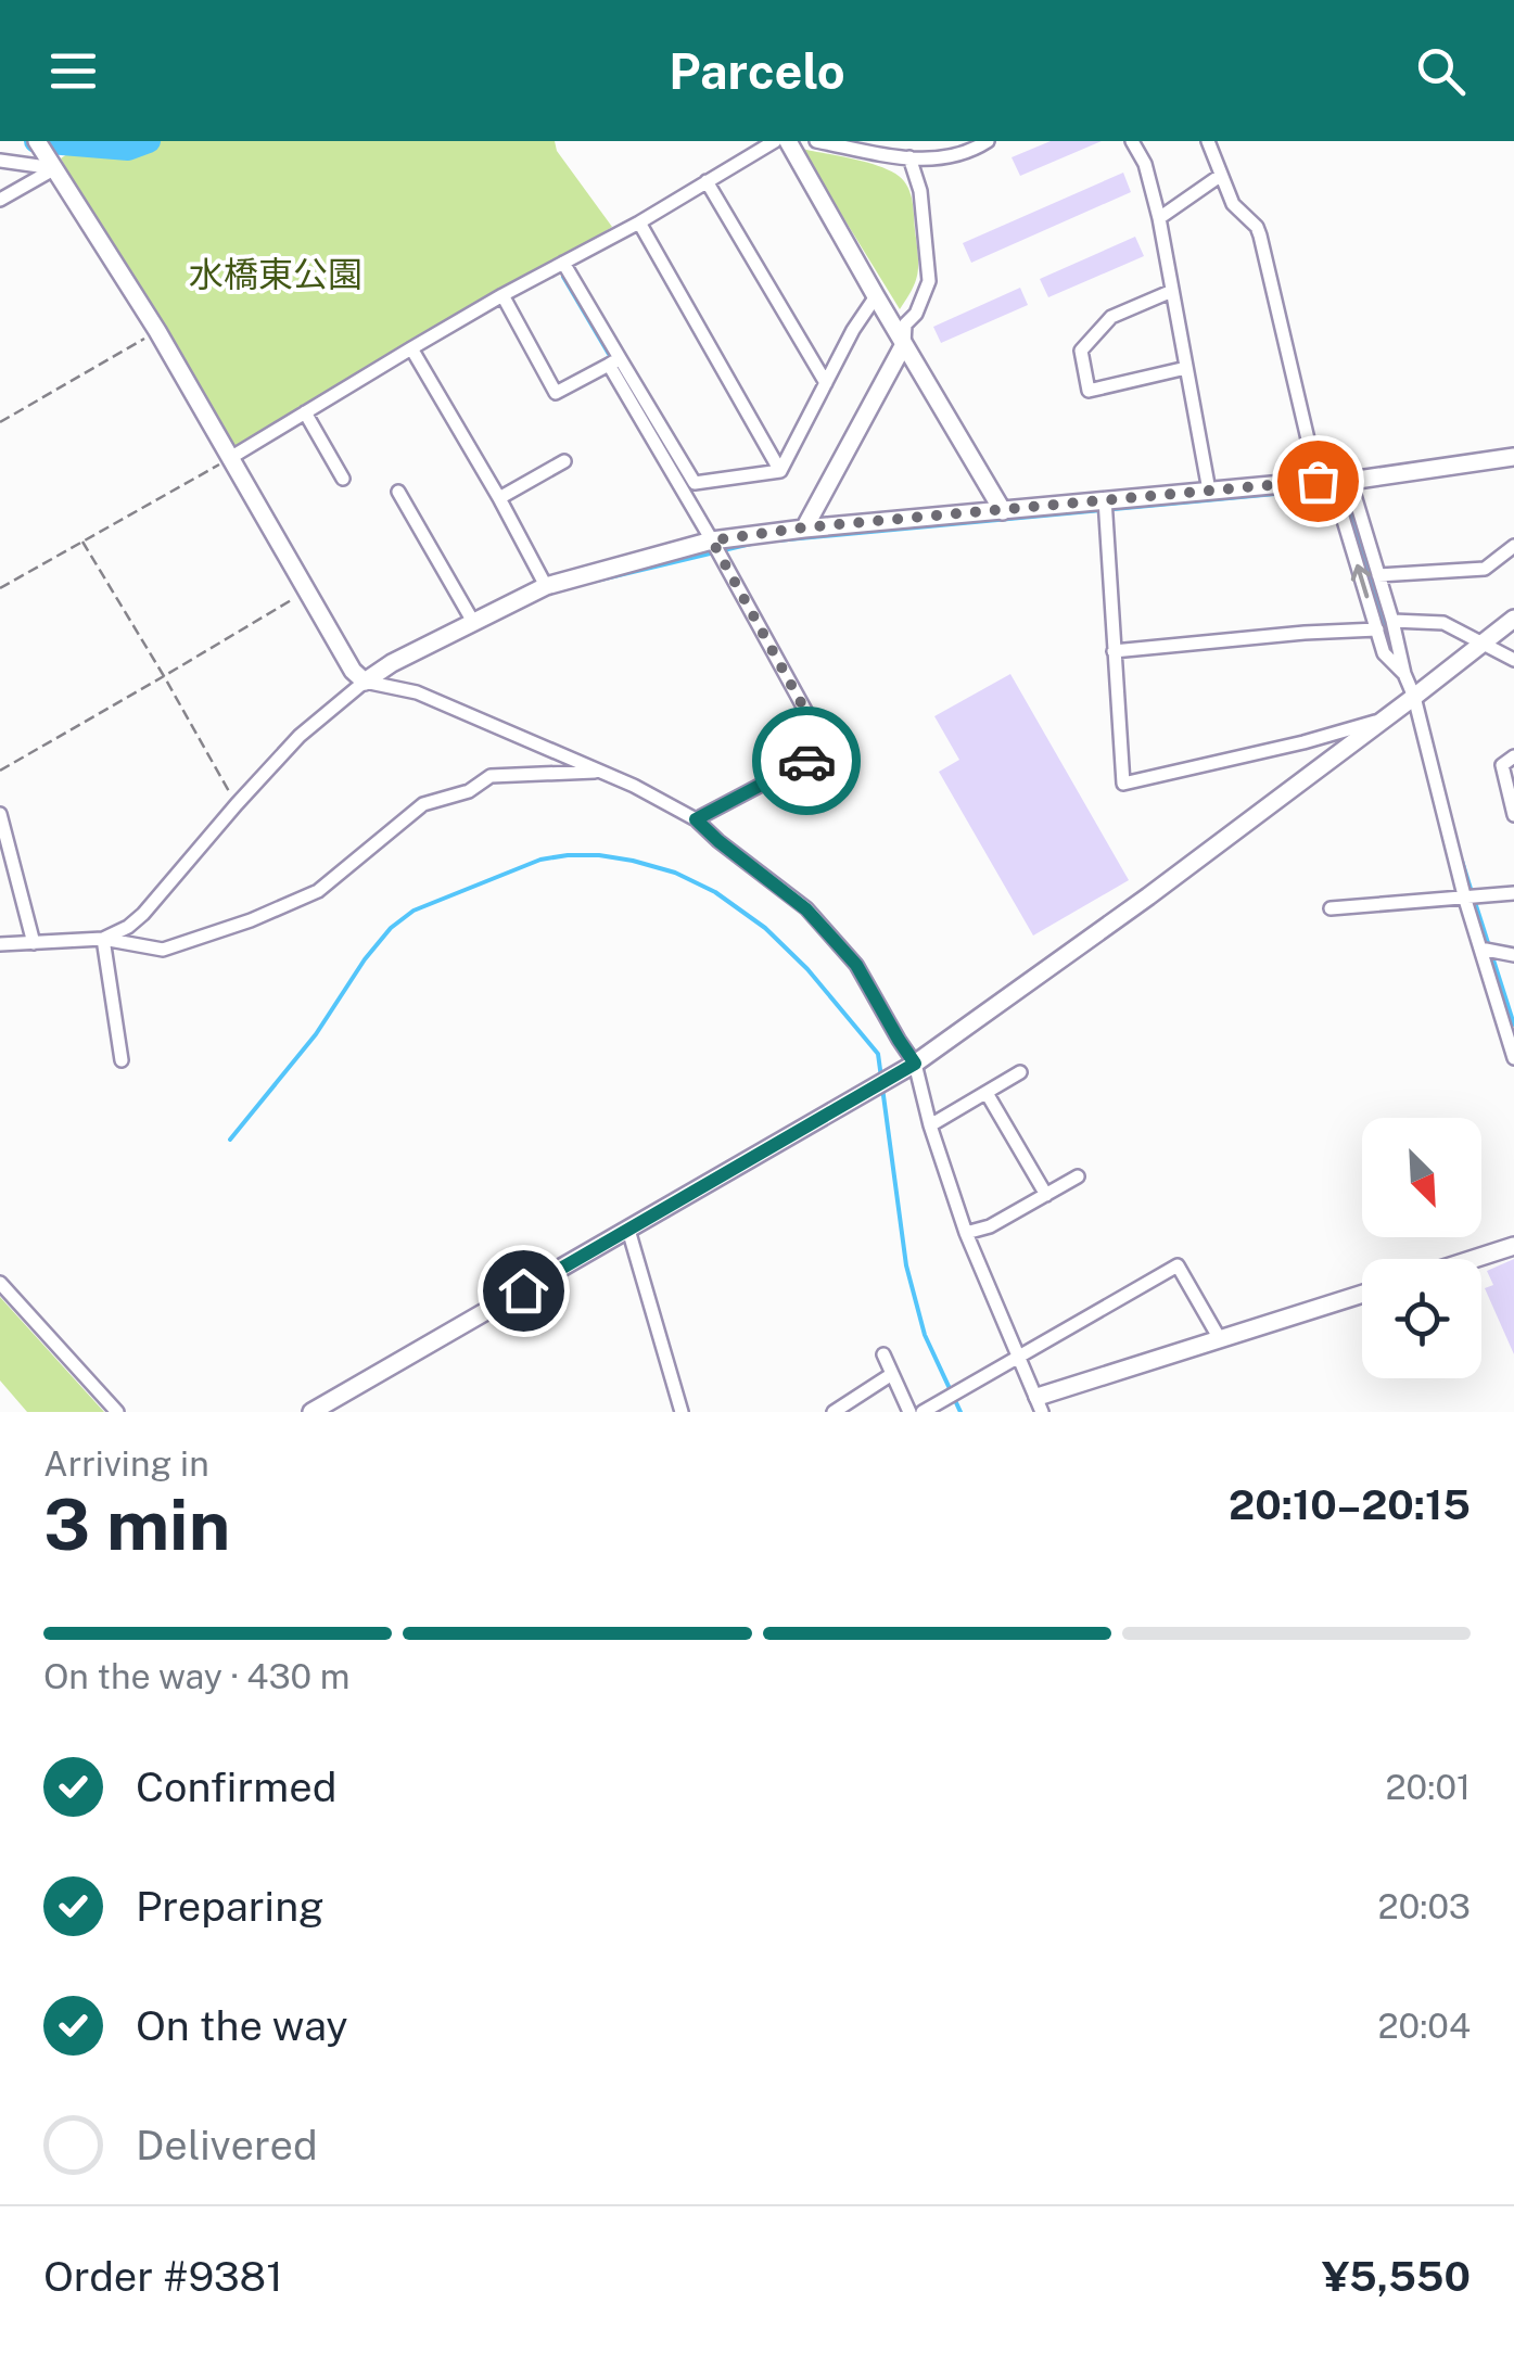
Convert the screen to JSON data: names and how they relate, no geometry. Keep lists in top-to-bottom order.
{
  "parks": ["水橋東公園"],
  "north": "bottom right",
  "page": {
    "header": "Parcelo",
    "heading": ["3 min", "Arriving in", "20:10–20:15"],
    "panel": ["Order #9381", "¥5,550"],
    "bar": "On the way · 430 m",
    "list": [
      ["Confirmed", "20:01"],
      ["Preparing", "20:03"],
      ["On the way", "20:04"],
      "Delivered"
    ]
  }
}
